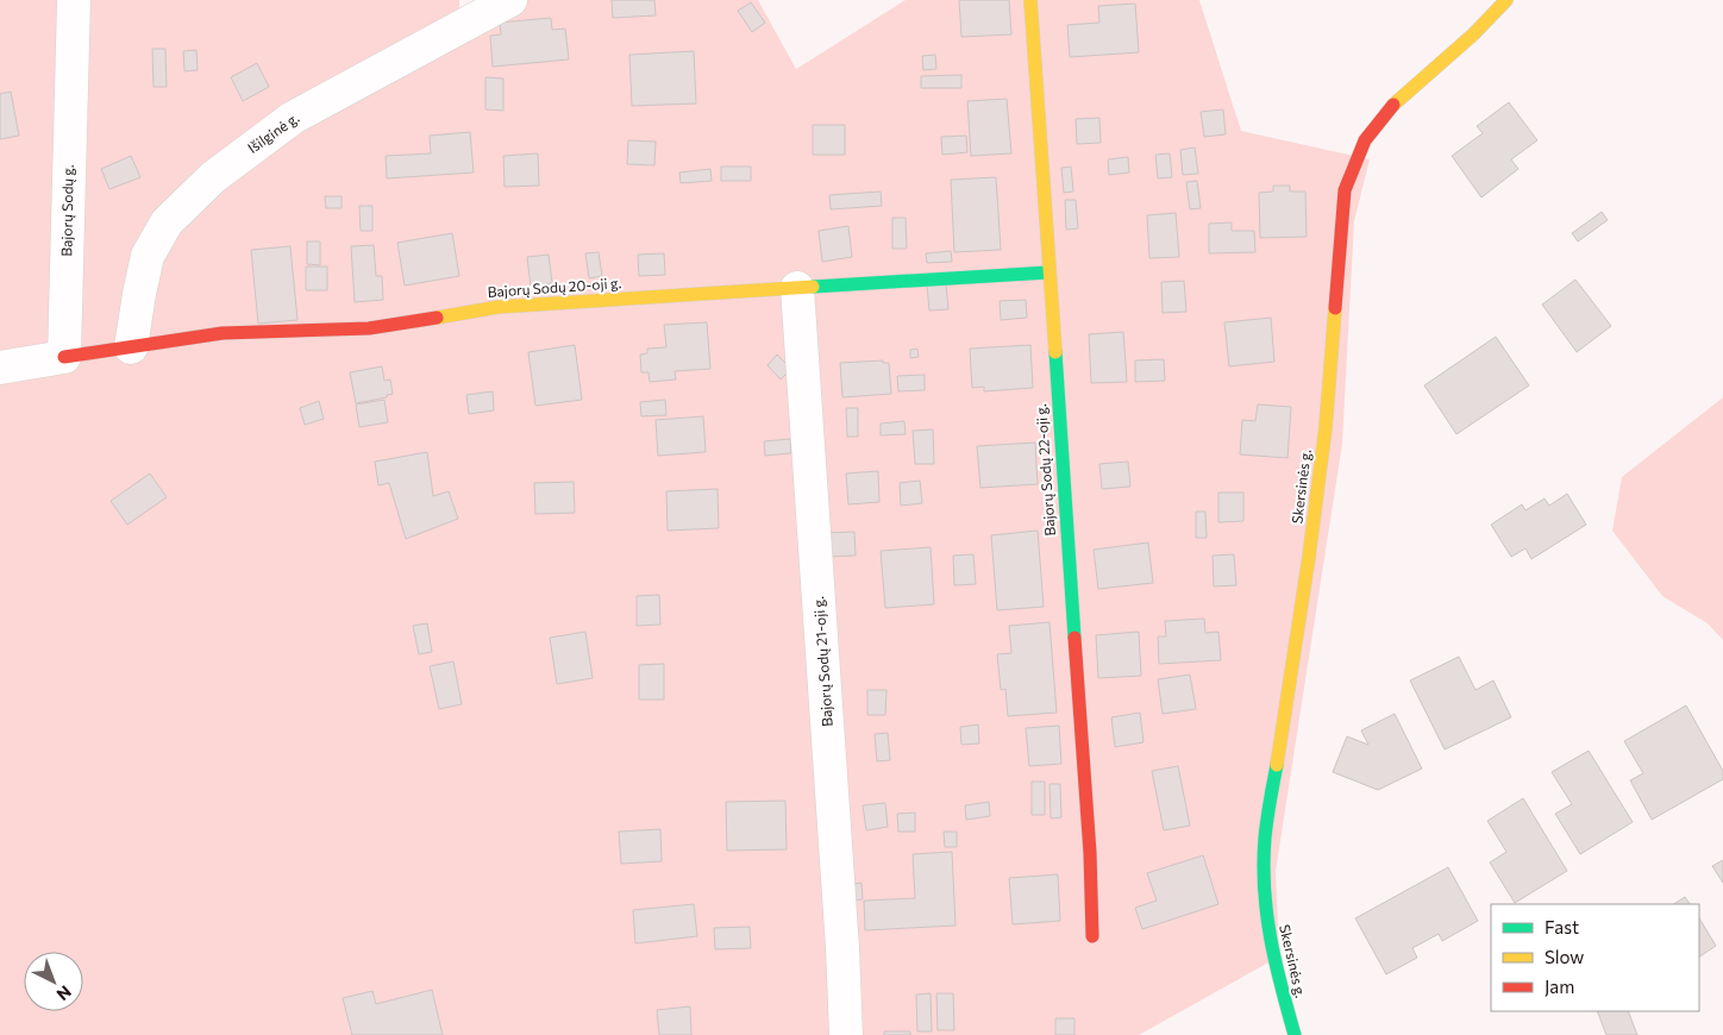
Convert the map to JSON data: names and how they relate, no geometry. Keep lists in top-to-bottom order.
{
  "streets": {
    "street": [
      "Išilginė g.",
      "Bajorų Sodų g.",
      "Bajorų Sodų 20-oji g.",
      "Bajorų Sodų 22-oji g.",
      "Skersinės g.",
      "Bajorų Sodų 21-oji g."
    ]
  },
  "crossings": [
    ["Išilginė g.", "Bajorų Sodų 20-oji g."],
    ["Bajorų Sodų g.", "Bajorų Sodų 20-oji g."],
    ["Bajorų Sodų 20-oji g.", "Bajorų Sodų 22-oji g."],
    ["Bajorų Sodų 20-oji g.", "Bajorų Sodų 21-oji g."]
  ],
  "legend": ["Fast", "Slow", "Jam"],
  "north": "bottom right"
}
